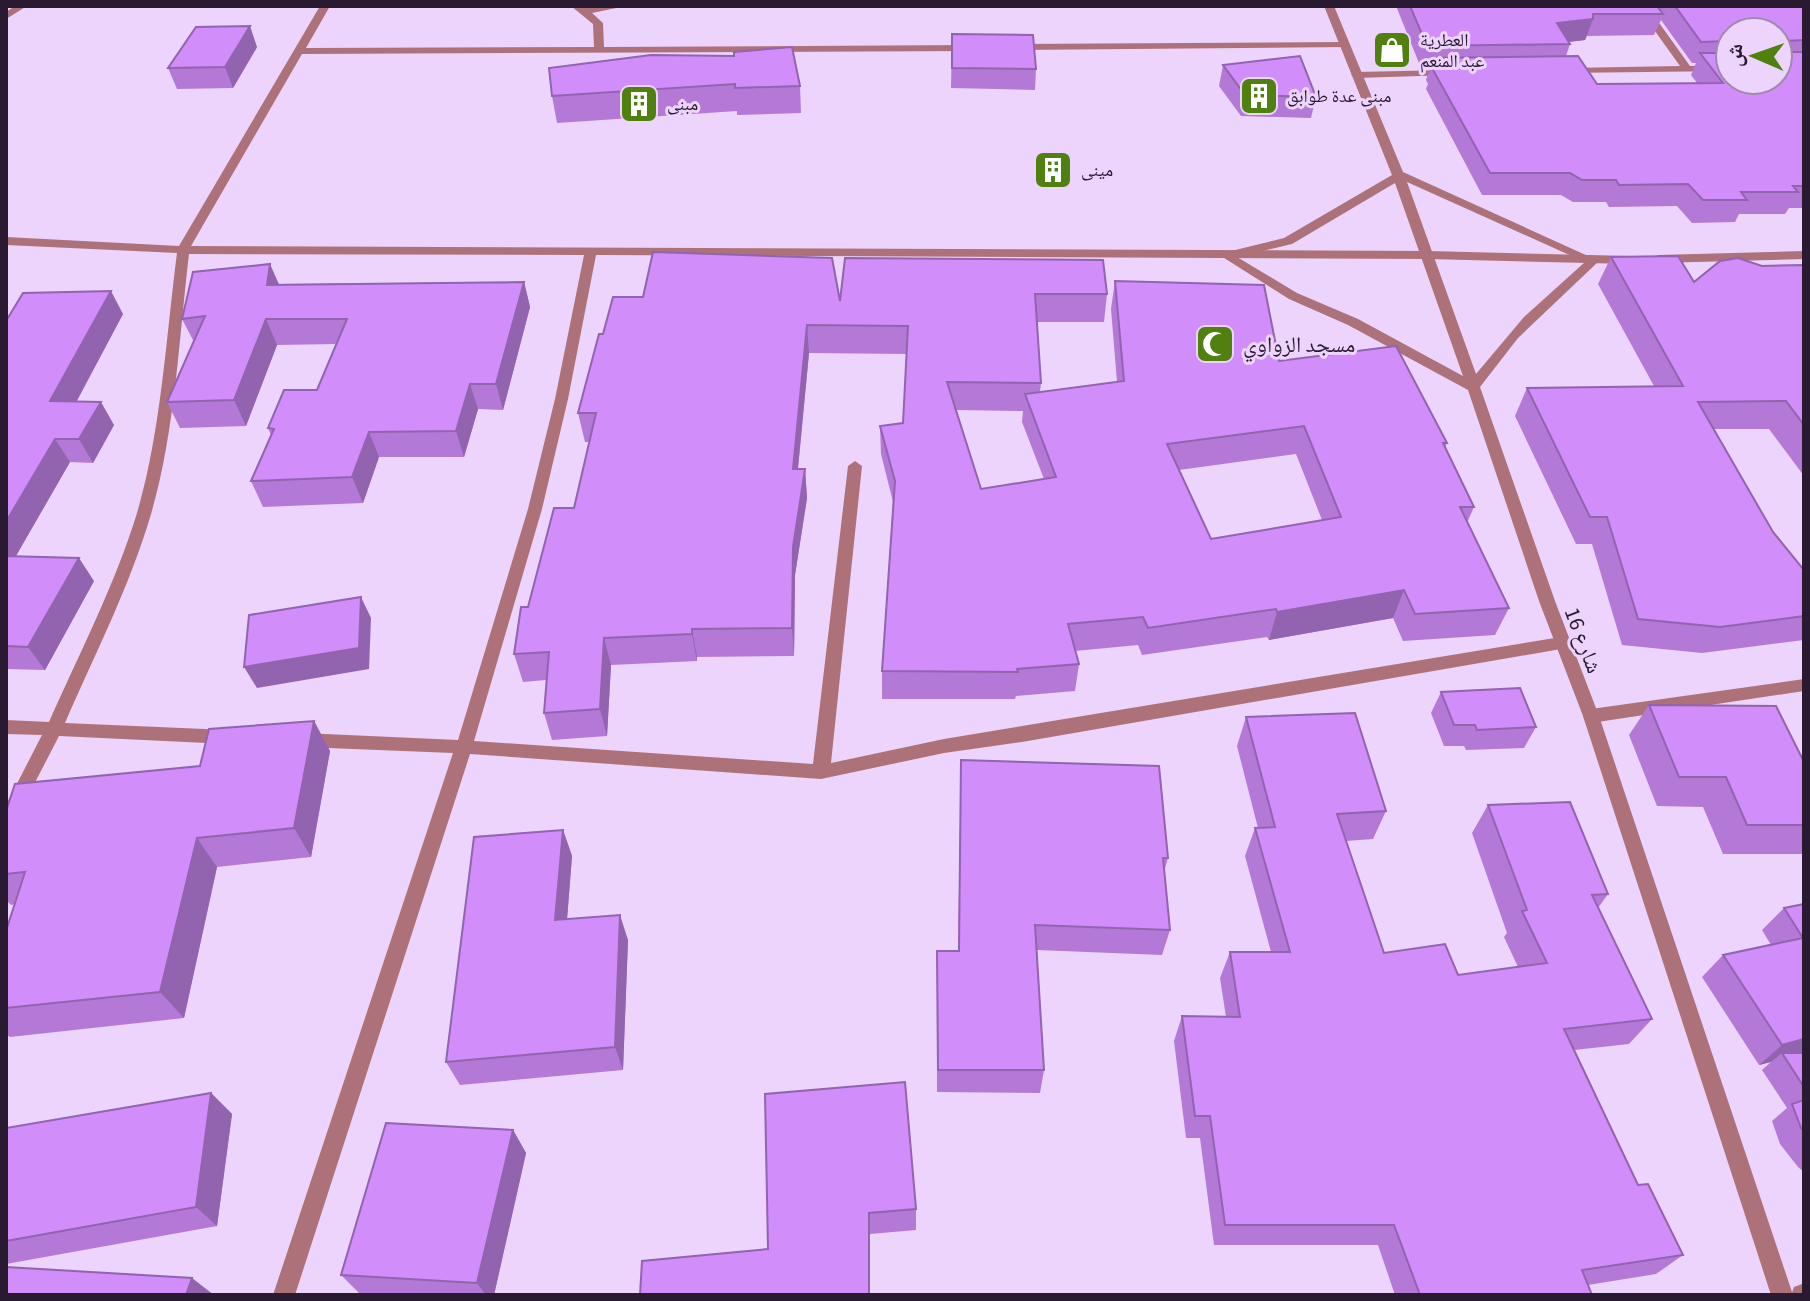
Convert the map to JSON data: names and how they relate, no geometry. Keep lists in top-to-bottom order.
{
  "streets": {
    "street": ["شارع 16"]
  },
  "places": {
    "shop": ["العطرية عبد المنعم"],
    "building": ["مبنى عدة طوابق", "مبنى", "مينى"],
    "mosque": ["مسجد الزواوي"]
  },
  "north": "left"
}
